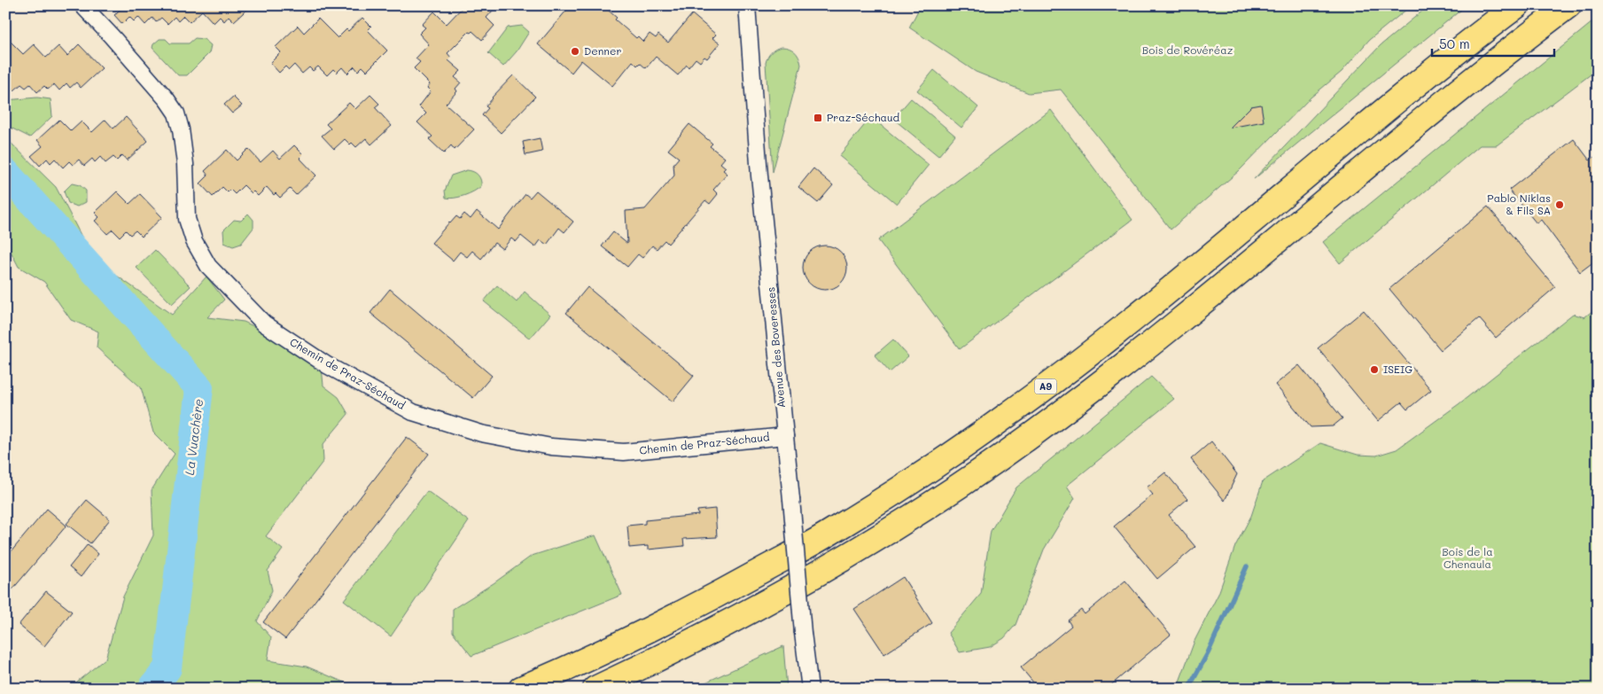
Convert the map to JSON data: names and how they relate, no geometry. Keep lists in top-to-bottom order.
{
  "streets": {
    "highway": ["A9"],
    "street": ["Avenue des Boveresses", "Chemin de Praz-Séchaud"]
  },
  "crossings": [
    ["Avenue des Boveresses", "Chemin de Praz-Séchaud"]
  ],
  "water": ["La Vuachère"],
  "parks": ["Bois de Rovéréaz", "Bois de la Chenaula"],
  "places": {
    "other": ["Denner", "Pablo Niklas & Fils SA", "ISEIG"],
    "transit": ["Praz-Séchaud"]
  },
  "scale_bar": "50 m"
}
